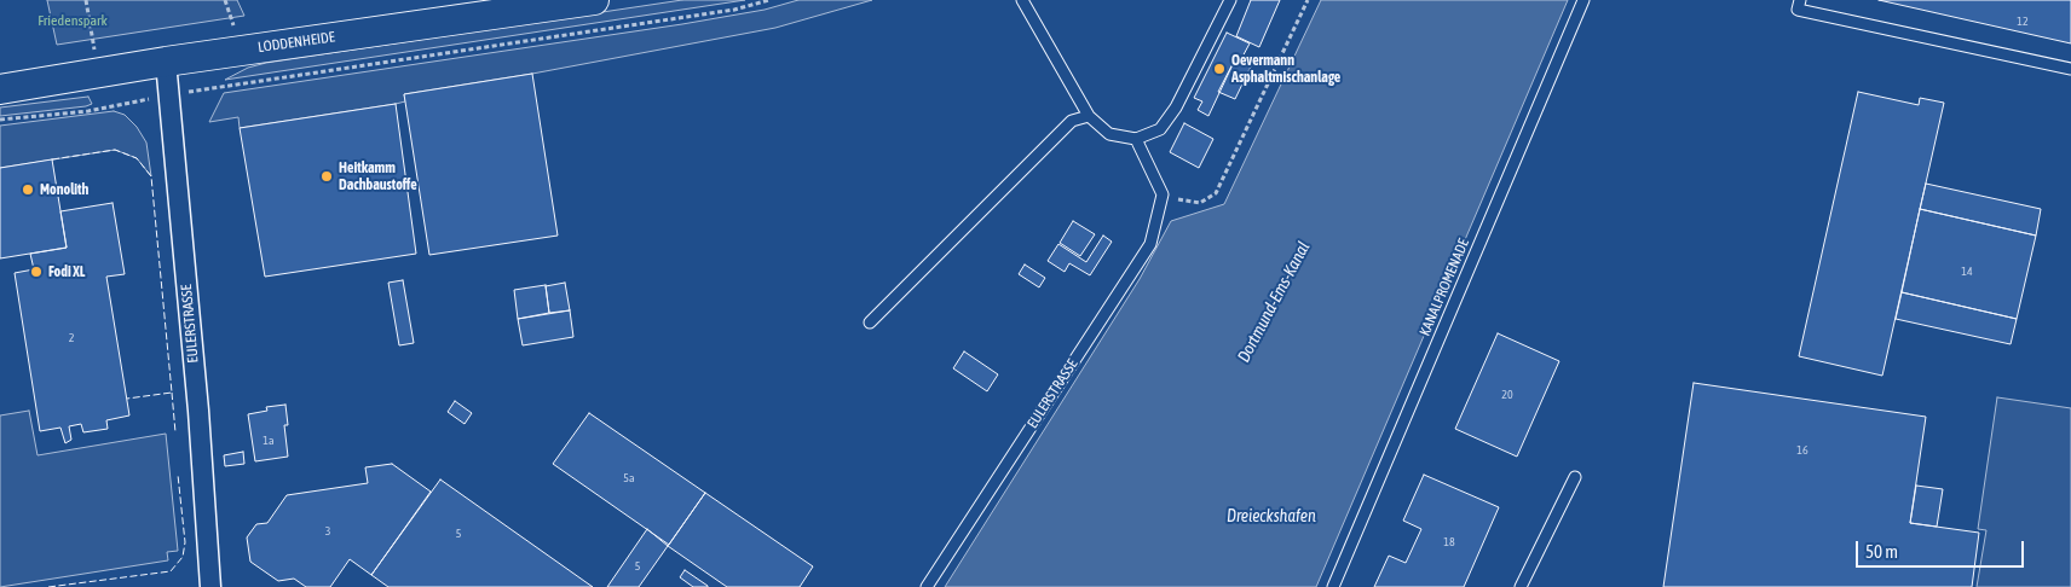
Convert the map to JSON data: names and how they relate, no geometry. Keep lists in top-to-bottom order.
{
  "streets": {
    "street": ["LODDENHEIDE", "EULERSTRASSE"],
    "lane": ["KANALPROMENADE"]
  },
  "crossings": [
    ["LODDENHEIDE", "EULERSTRASSE"]
  ],
  "water": ["Dortmund-Ems-Kanal", "Dreieckshafen"],
  "parks": ["Friedenspark"],
  "places": [
    "Oevermann Asphaltmischanlage",
    "Heitkamm Dachbaustoffe",
    "Monolith",
    "Fodi XL"
  ],
  "house_numbers": [
    "12",
    "14",
    "2",
    "20",
    "1a",
    "16",
    "5a",
    "3",
    "5",
    "18",
    "5"
  ],
  "scale_bar": "50 m"
}
